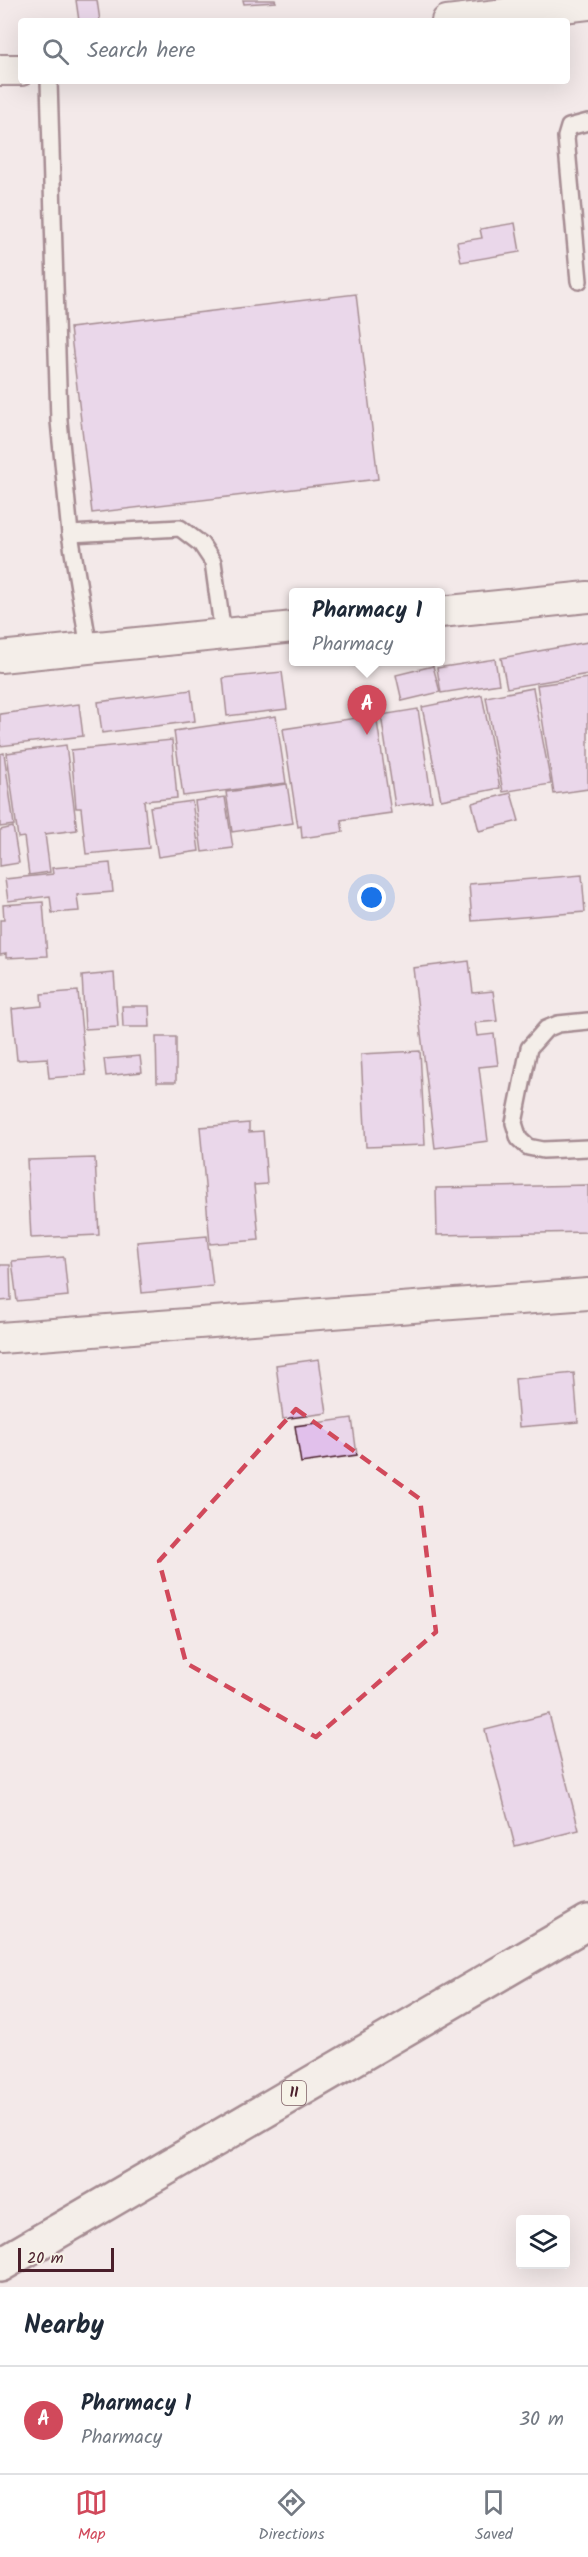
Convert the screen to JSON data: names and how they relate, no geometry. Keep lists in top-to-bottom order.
{
  "streets": {
    "highway": ["1I"]
  },
  "scale_bar": "20 m",
  "page": {
    "search": "Search here",
    "popup": ["Pharmacy 1", "Pharmacy"],
    "pins": "A",
    "scale": "20 m",
    "heading": "Nearby",
    "list": [
      {
        "mark": "A",
        "name": "Pharmacy 1",
        "note": "Pharmacy",
        "value": "30 m"
      }
    ],
    "nav": ["Map", "Directions", "Saved"]
  }
}
